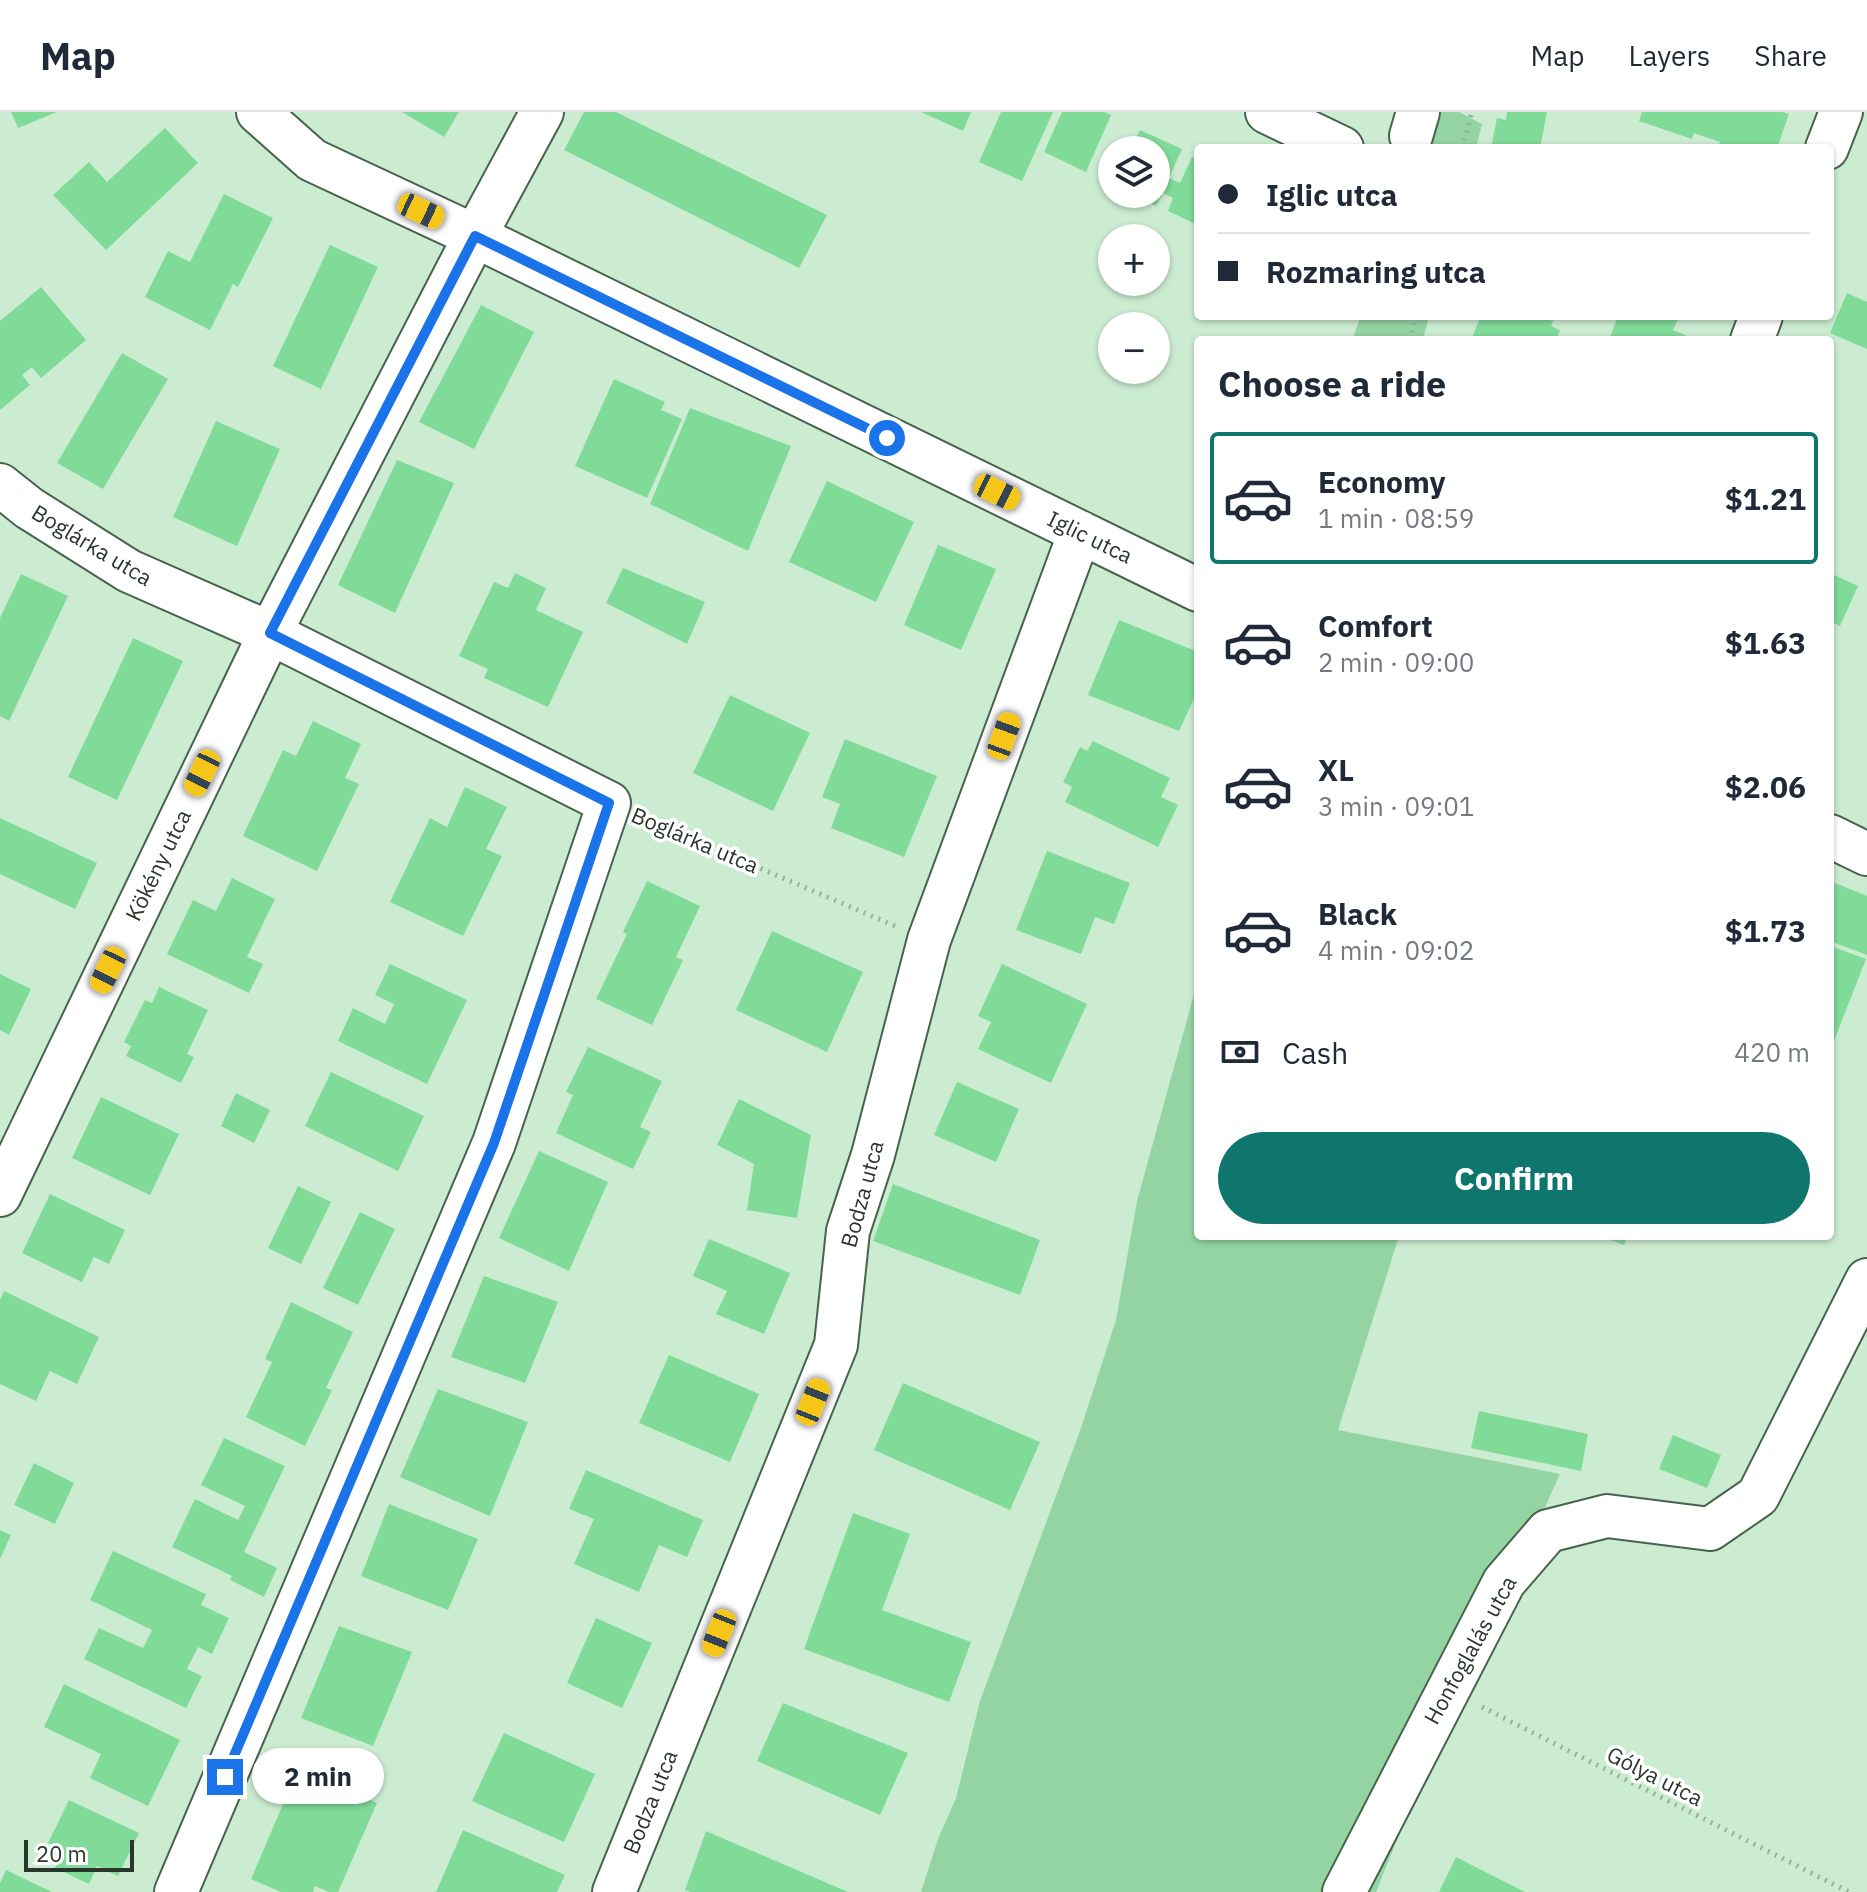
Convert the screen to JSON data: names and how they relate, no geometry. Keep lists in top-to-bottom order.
{
  "streets": {
    "street": [
      "Iglic utca",
      "Boglárka utca",
      "Kökény utca",
      "Bodza utca",
      "Honfoglalás utca"
    ],
    "path": ["Gólya utca"]
  },
  "crossings": [
    ["Iglic utca", "Kökény utca"],
    ["Iglic utca", "Bodza utca"],
    ["Boglárka utca", "Kökény utca"],
    ["Boglárka utca", "Bodza utca"],
    ["Honfoglalás utca", "Gólya utca"]
  ],
  "scale_bar": "20 m",
  "page": {
    "header": "Map",
    "nav": ["Map", "Layers", "Share"],
    "map_buttons": ["+", "−"],
    "banner": ["Iglic utca", "Rozmaring utca"],
    "heading": "Choose a ride",
    "list": [
      {
        "name": "Economy",
        "note": "1 min · 08:59",
        "value": "$1.21"
      },
      {
        "name": "Comfort",
        "note": "2 min · 09:00",
        "value": "$1.63"
      },
      {
        "name": "XL",
        "note": "3 min · 09:01",
        "value": "$2.06"
      },
      {
        "name": "Black",
        "note": "4 min · 09:02",
        "value": "$1.73"
      }
    ],
    "pay": ["Cash", "420 m"],
    "buttons": "Confirm",
    "bubble": "2 min",
    "scale": "20 m"
  }
}
